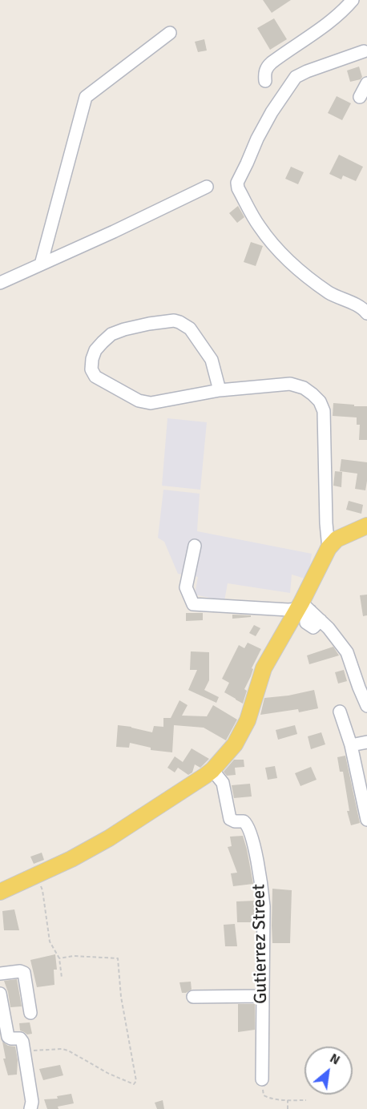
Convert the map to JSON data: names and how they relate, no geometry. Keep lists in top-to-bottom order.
{
  "streets": {
    "street": ["Gutierrez Street"]
  },
  "north": "top right"
}
